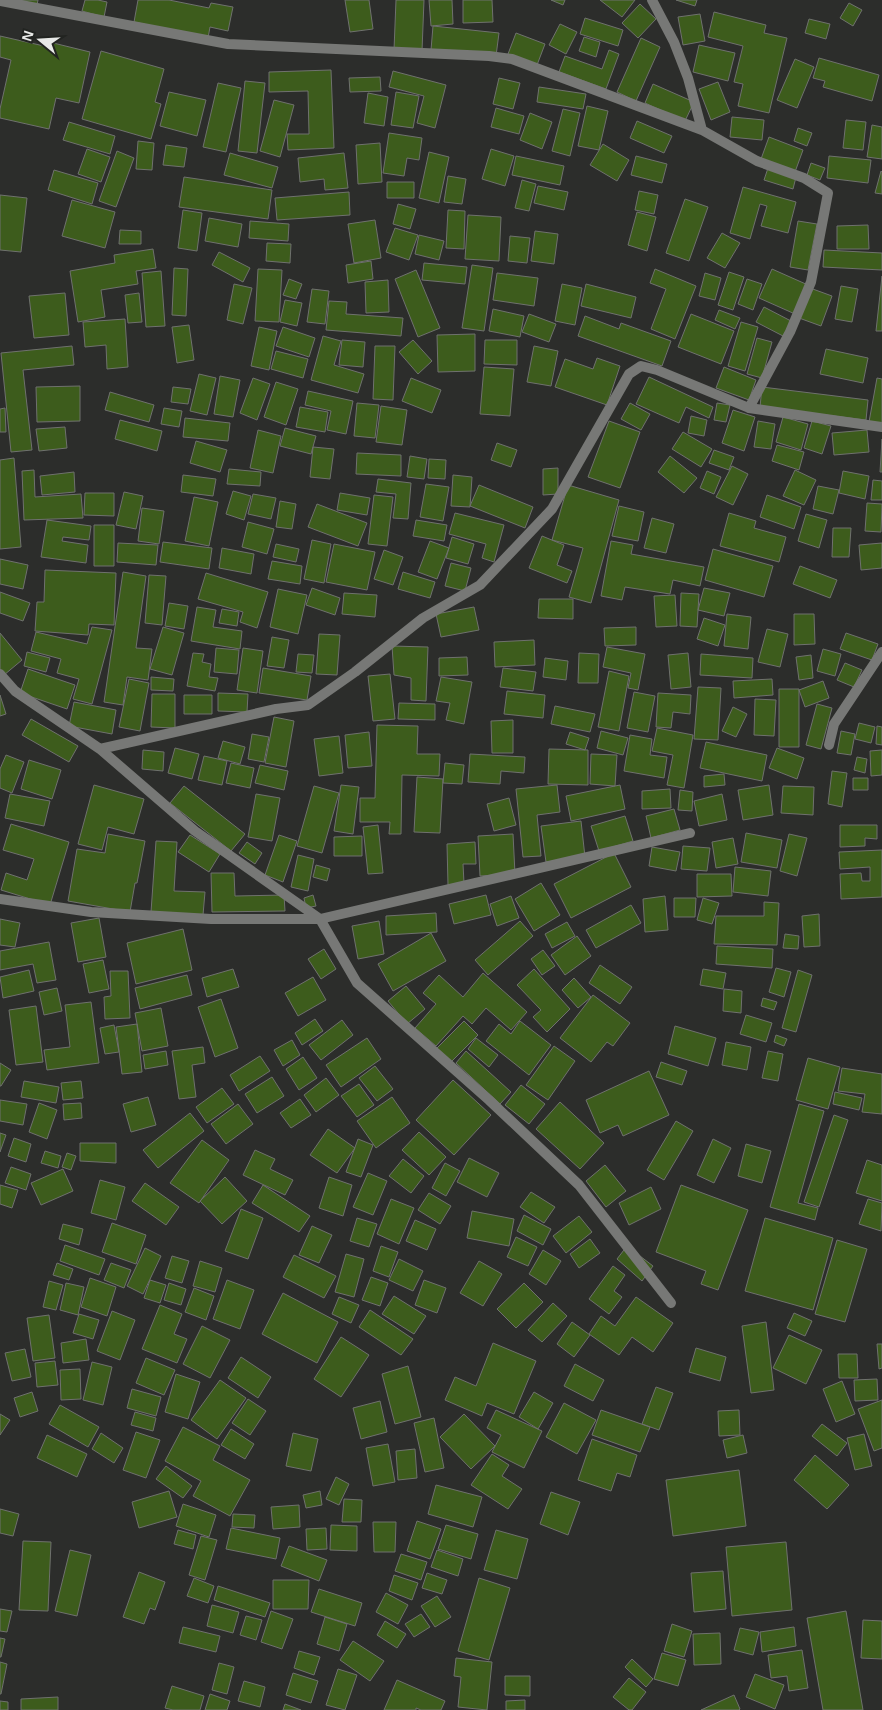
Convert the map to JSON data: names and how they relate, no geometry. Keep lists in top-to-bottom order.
{
  "north": "left"
}
